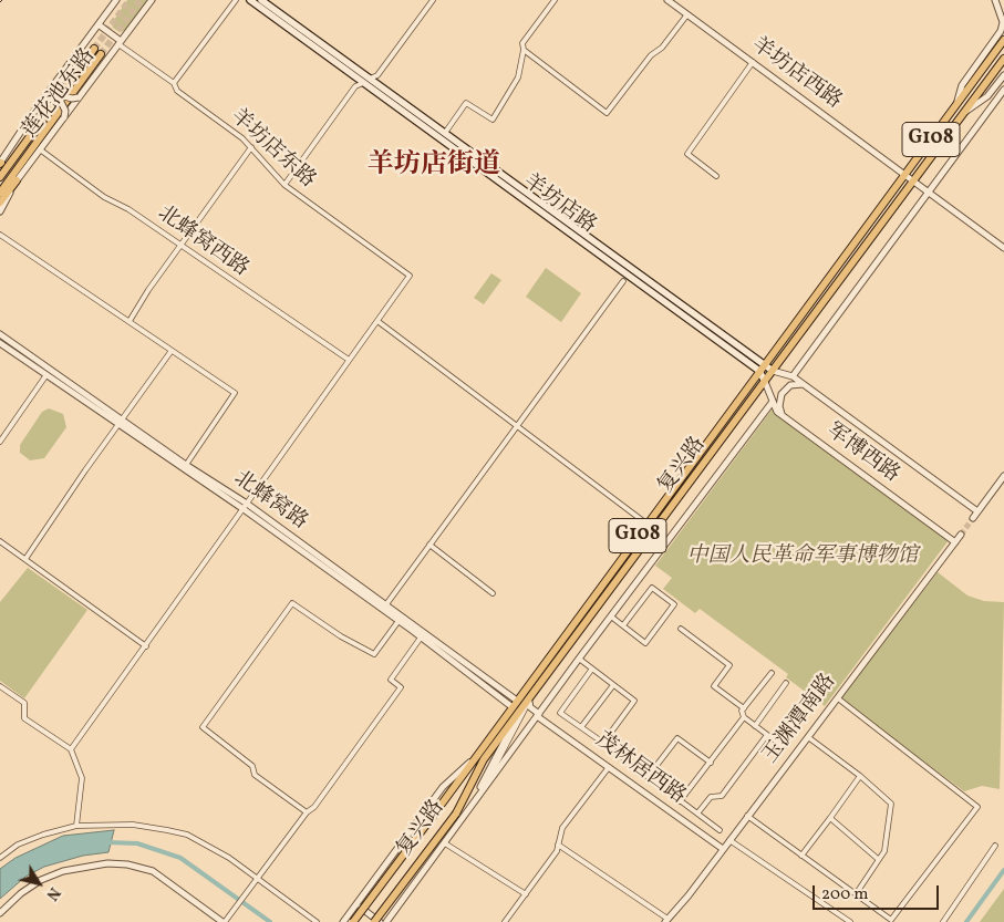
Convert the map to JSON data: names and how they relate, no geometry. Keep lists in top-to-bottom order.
{
  "streets": {
    "highway": ["莲花池东路", "G108", "复兴路"],
    "main road": ["羊坊店路"],
    "street": [
      "羊坊店西路",
      "羊坊店东路",
      "北蜂窝西路",
      "军博西路",
      "北蜂窝路",
      "玉渊潭南路",
      "茂林居西路"
    ]
  },
  "crossings": [
    ["羊坊店西路", "复兴路"],
    ["莲花池东路", "羊坊店东路"],
    ["莲花池东路", "北蜂窝西路"],
    ["羊坊店路", "军博西路"],
    ["羊坊店路", "复兴路"],
    ["军博西路", "复兴路"],
    ["军博西路", "玉渊潭南路"],
    ["复兴路", "北蜂窝路"],
    ["复兴路", "茂林居西路"],
    ["玉渊潭南路", "茂林居西路"]
  ],
  "districts": ["羊坊店街道"],
  "parks": ["中国人民革命军事博物馆"],
  "scale_bar": "200 m",
  "north": "bottom right"
}
